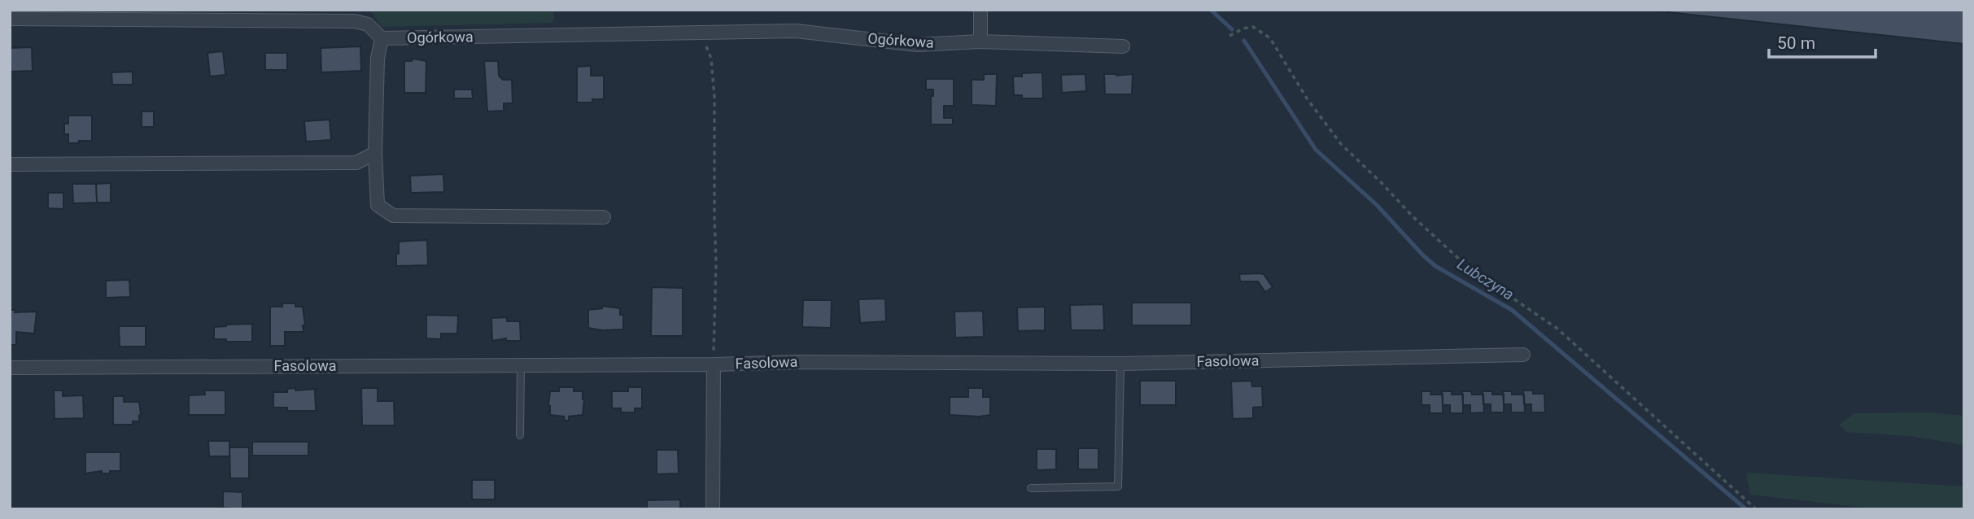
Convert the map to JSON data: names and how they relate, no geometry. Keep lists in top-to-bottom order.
{
  "streets": {
    "street": ["Ogórkowa", "Fasolowa"]
  },
  "water": ["Lubczyna"],
  "scale_bar": "50 m"
}
